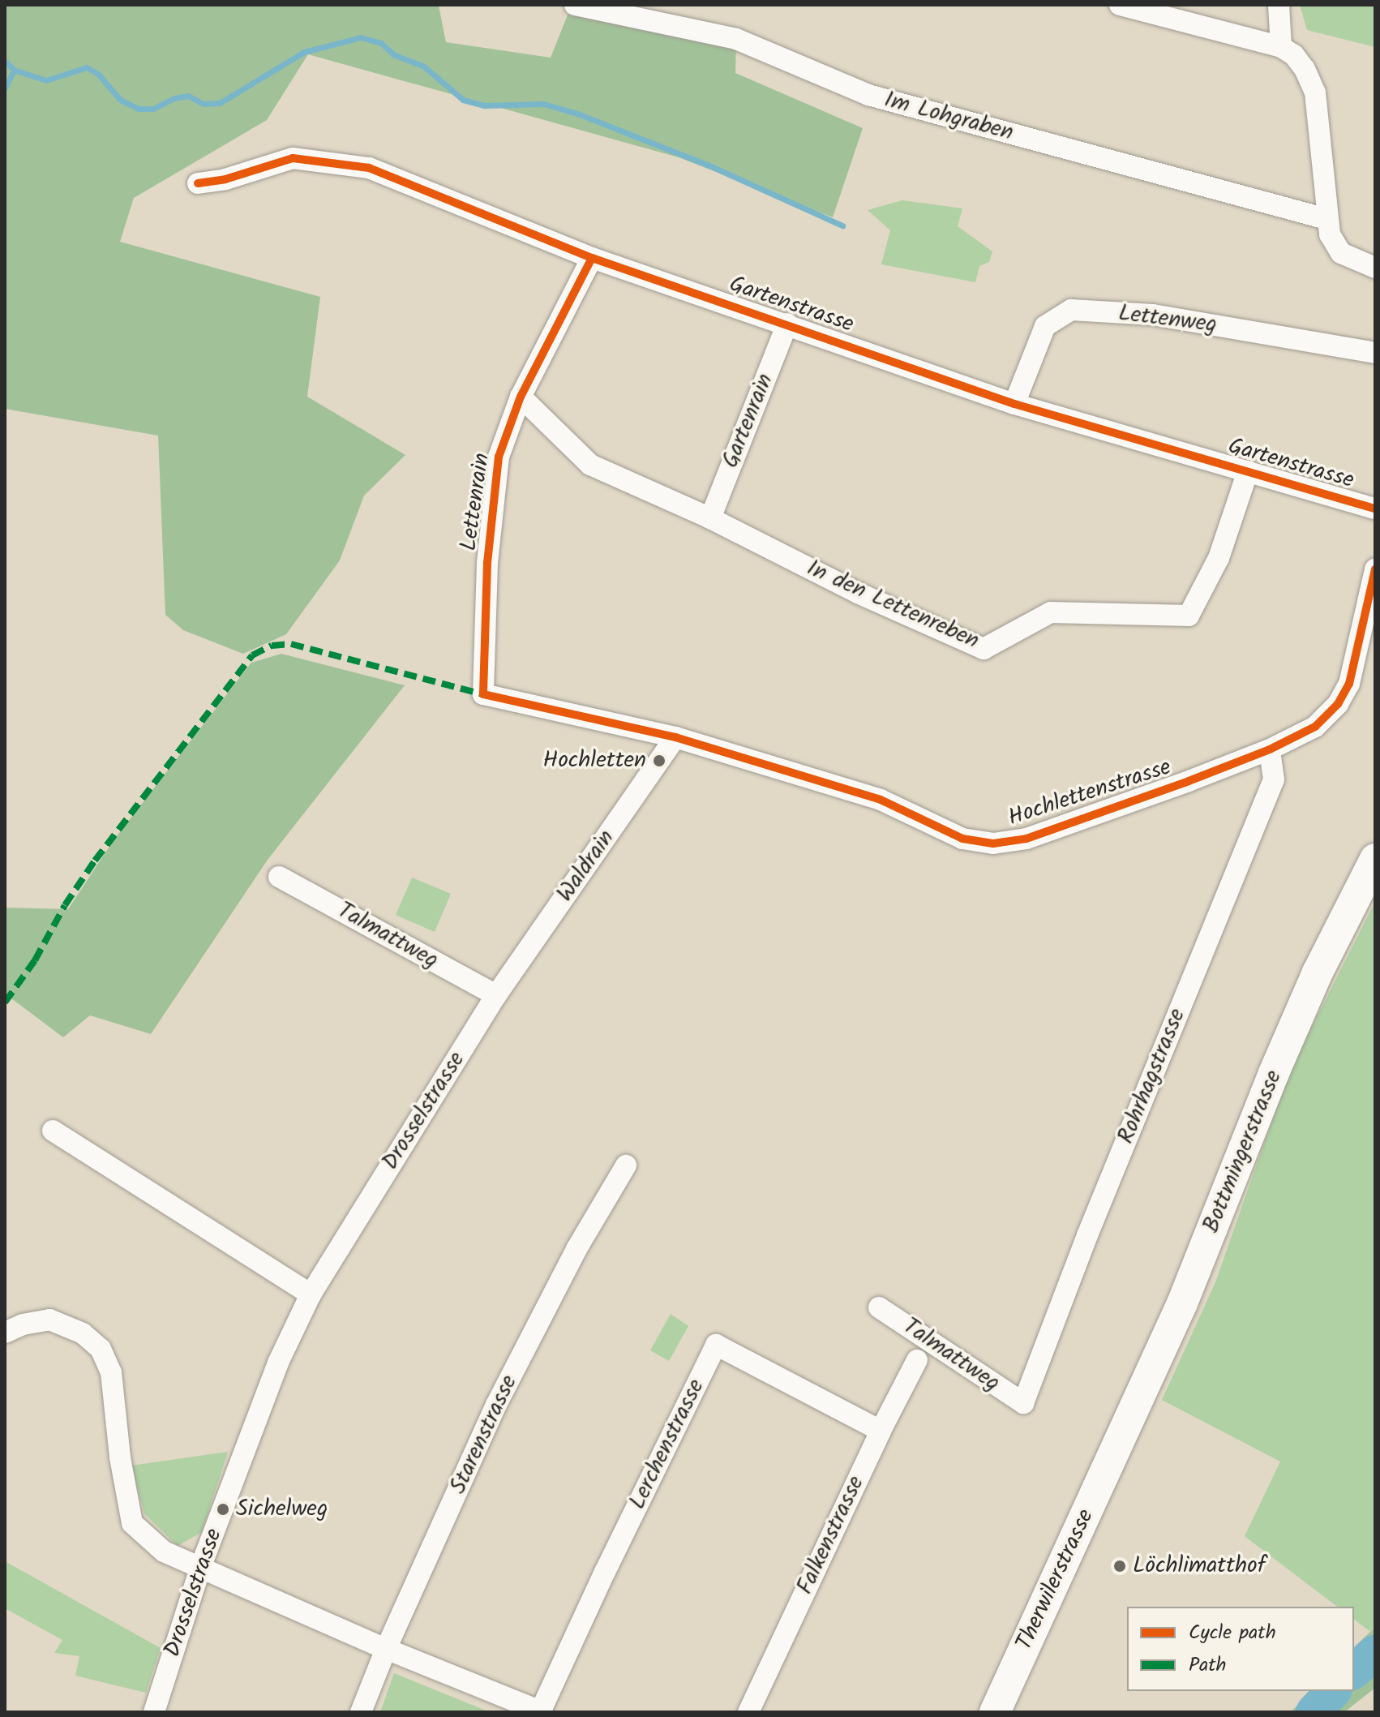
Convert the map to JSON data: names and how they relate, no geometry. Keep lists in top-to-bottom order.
{
  "streets": {
    "main road": ["Bottmingerstrasse", "Therwilerstrasse"],
    "street": [
      "Im Lohgraben",
      "Gartenstrasse",
      "Lettenweg",
      "Gartenrain",
      "Lettenrain",
      "In den Lettenreben",
      "Hochlettenstrasse",
      "Waldrain",
      "Talmattweg",
      "Rohrhagstrasse",
      "Drosselstrasse",
      "Starenstrasse",
      "Lerchenstrasse",
      "Falkenstrasse"
    ]
  },
  "crossings": [
    ["Gartenstrasse", "Lettenweg"],
    ["Gartenstrasse", "Gartenrain"],
    ["Gartenstrasse", "Lettenrain"],
    ["Gartenstrasse", "In den Lettenreben"],
    ["Gartenrain", "In den Lettenreben"],
    ["Lettenrain", "In den Lettenreben"],
    ["Lettenrain", "Hochlettenstrasse"],
    ["Hochlettenstrasse", "Waldrain"],
    ["Hochlettenstrasse", "Rohrhagstrasse"],
    ["Waldrain", "Talmattweg"],
    ["Waldrain", "Drosselstrasse"],
    ["Talmattweg", "Rohrhagstrasse"],
    ["Talmattweg", "Drosselstrasse"],
    ["Bottmingerstrasse", "Therwilerstrasse"],
    ["Lerchenstrasse", "Falkenstrasse"]
  ],
  "places": ["Hochletten", "Sichelweg", "Löchlimatthof"],
  "legend": ["Cycle path", "Path"]
}
